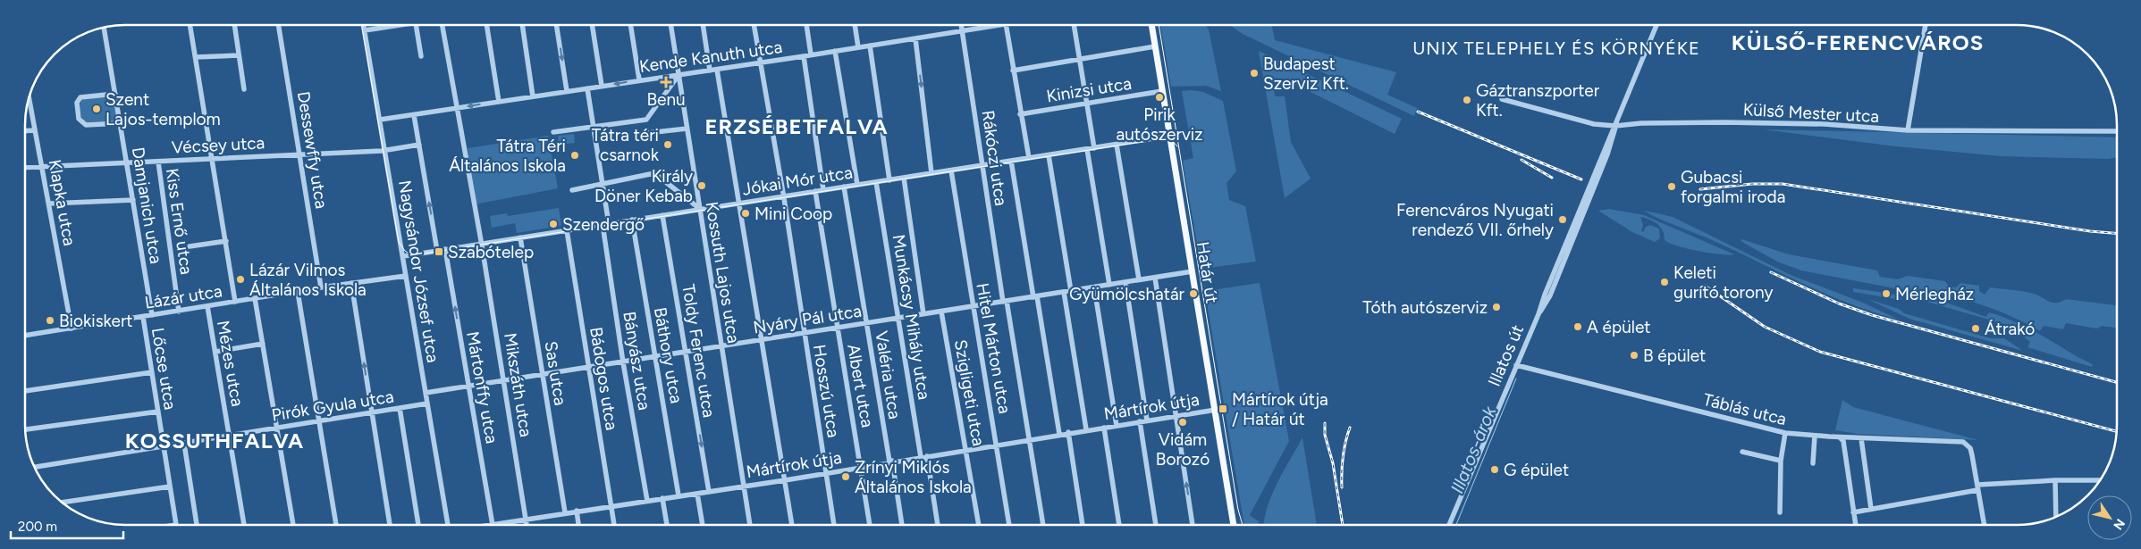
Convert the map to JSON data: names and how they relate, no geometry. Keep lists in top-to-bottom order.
{
  "streets": {
    "main road": ["Határ út"],
    "street": [
      "Kende Kanuth utca",
      "Kinizsi utca",
      "Külső Mester utca",
      "Vécsey utca",
      "Dessewffy utca",
      "Rákóczi utca",
      "Jókai Mór utca",
      "Klapka utca",
      "Damjanich utca",
      "Kiss Ernő utca",
      "Nagysándor József utca",
      "Kossuth Lajos utca",
      "Lázár utca",
      "Munkácsy Mihály utca",
      "Nyáry Pál utca",
      "Hitel Márton utca",
      "Toldy Ferenc utca",
      "Báthory utca",
      "Illatos út",
      "Bányász utca",
      "Mézes utca",
      "Lőcse utca",
      "Sas utca",
      "Valéria utca",
      "Bádogos utca",
      "Mikszáth utca",
      "Albert utca",
      "Mártonffy utca",
      "Hosszú utca",
      "Szigligeti utca",
      "Pirók Gyula utca",
      "Mártírok útja",
      "Táblás utca"
    ]
  },
  "crossings": [
    ["Kende Kanuth utca", "Rákóczi utca"],
    ["Kende Kanuth utca", "Nagysándor József utca"],
    ["Kende Kanuth utca", "Kossuth Lajos utca"],
    ["Kende Kanuth utca", "Mikszáth utca"],
    ["Kende Kanuth utca", "Hosszú utca"],
    ["Kinizsi utca", "Határ út"],
    ["Külső Mester utca", "Illatos út"],
    ["Vécsey utca", "Dessewffy utca"],
    ["Vécsey utca", "Klapka utca"],
    ["Vécsey utca", "Damjanich utca"],
    ["Vécsey utca", "Kiss Ernő utca"],
    ["Vécsey utca", "Nagysándor József utca"],
    ["Dessewffy utca", "Lázár utca"],
    ["Rákóczi utca", "Jókai Mór utca"],
    ["Rákóczi utca", "Nyáry Pál utca"],
    ["Rákóczi utca", "Mártírok útja"],
    ["Jókai Mór utca", "Nagysándor József utca"],
    ["Jókai Mór utca", "Kossuth Lajos utca"],
    ["Jókai Mór utca", "Határ út"],
    ["Jókai Mór utca", "Munkácsy Mihály utca"],
    ["Jókai Mór utca", "Hitel Márton utca"],
    ["Jókai Mór utca", "Toldy Ferenc utca"],
    ["Jókai Mór utca", "Báthory utca"],
    ["Jókai Mór utca", "Bányász utca"],
    ["Jókai Mór utca", "Sas utca"],
    ["Jókai Mór utca", "Valéria utca"],
    ["Jókai Mór utca", "Bádogos utca"],
    ["Jókai Mór utca", "Mikszáth utca"],
    ["Jókai Mór utca", "Albert utca"],
    ["Jókai Mór utca", "Mártonffy utca"],
    ["Jókai Mór utca", "Hosszú utca"],
    ["Klapka utca", "Lázár utca"],
    ["Damjanich utca", "Lázár utca"],
    ["Kiss Ernő utca", "Lázár utca"],
    ["Nagysándor József utca", "Lázár utca"],
    ["Nagysándor József utca", "Nyáry Pál utca"],
    ["Nagysándor József utca", "Pirók Gyula utca"],
    ["Kossuth Lajos utca", "Nyáry Pál utca"],
    ["Kossuth Lajos utca", "Mártírok útja"],
    ["Határ út", "Nyáry Pál utca"],
    ["Határ út", "Mártírok útja"],
    ["Lázár utca", "Mézes utca"],
    ["Lázár utca", "Lőcse utca"],
    ["Munkácsy Mihály utca", "Nyáry Pál utca"],
    ["Munkácsy Mihály utca", "Mártírok útja"],
    ["Nyáry Pál utca", "Hitel Márton utca"],
    ["Nyáry Pál utca", "Toldy Ferenc utca"],
    ["Nyáry Pál utca", "Báthory utca"],
    ["Nyáry Pál utca", "Bányász utca"],
    ["Nyáry Pál utca", "Sas utca"],
    ["Nyáry Pál utca", "Valéria utca"],
    ["Nyáry Pál utca", "Bádogos utca"],
    ["Nyáry Pál utca", "Mikszáth utca"],
    ["Nyáry Pál utca", "Albert utca"],
    ["Nyáry Pál utca", "Mártonffy utca"],
    ["Nyáry Pál utca", "Hosszú utca"],
    ["Nyáry Pál utca", "Szigligeti utca"],
    ["Hitel Márton utca", "Mártírok útja"],
    ["Toldy Ferenc utca", "Mártírok útja"],
    ["Báthory utca", "Mártírok útja"],
    ["Illatos út", "Táblás utca"],
    ["Bányász utca", "Mártírok útja"],
    ["Mézes utca", "Pirók Gyula utca"],
    ["Lőcse utca", "Pirók Gyula utca"],
    ["Sas utca", "Mártírok útja"],
    ["Valéria utca", "Mártírok útja"],
    ["Bádogos utca", "Mártírok útja"],
    ["Mikszáth utca", "Mártírok útja"],
    ["Albert utca", "Mártírok útja"],
    ["Hosszú utca", "Mártírok útja"],
    ["Szigligeti utca", "Mártírok útja"]
  ],
  "one_way": ["Toldy Ferenc utca", "Mártonffy utca"],
  "districts": [
    "KÜLSŐ-FERENCVÁROS",
    "UNIX TELEPHELY ÉS KÖRNYÉKE",
    "ERZSÉBETFALVA",
    "KOSSUTHFALVA"
  ],
  "water": ["Illatos-árok"],
  "places": {
    "other": [
      "Budapest Szerviz Kft.",
      "Pirik autószerviz",
      "Gáztranszporter Kft.",
      "Szent Lajos-templom",
      "Tátra téri csarnok",
      "Tátra Téri Általános Iskola",
      "Király Döner Kebab",
      "Gubacsi forgalmi iroda",
      "Mini Coop",
      "Ferencváros Nyugati rendező VII. őrhely",
      "Szendergő",
      "Lázár Vilmos Általános Iskola",
      "Keleti gurító torony",
      "Gyümölcshatár",
      "Mérlegház",
      "Tóth autószerviz",
      "Biokiskert",
      "A épület",
      "Átrakó",
      "B épület",
      "Vidám Borozó",
      "G épület",
      "Zrínyi Miklós Általános Iskola"
    ],
    "health": ["Benu"],
    "transit": ["Szabótelep", "Mártírok útja / Határ út"]
  },
  "scale_bar": "200 m",
  "north": "bottom right"
}
